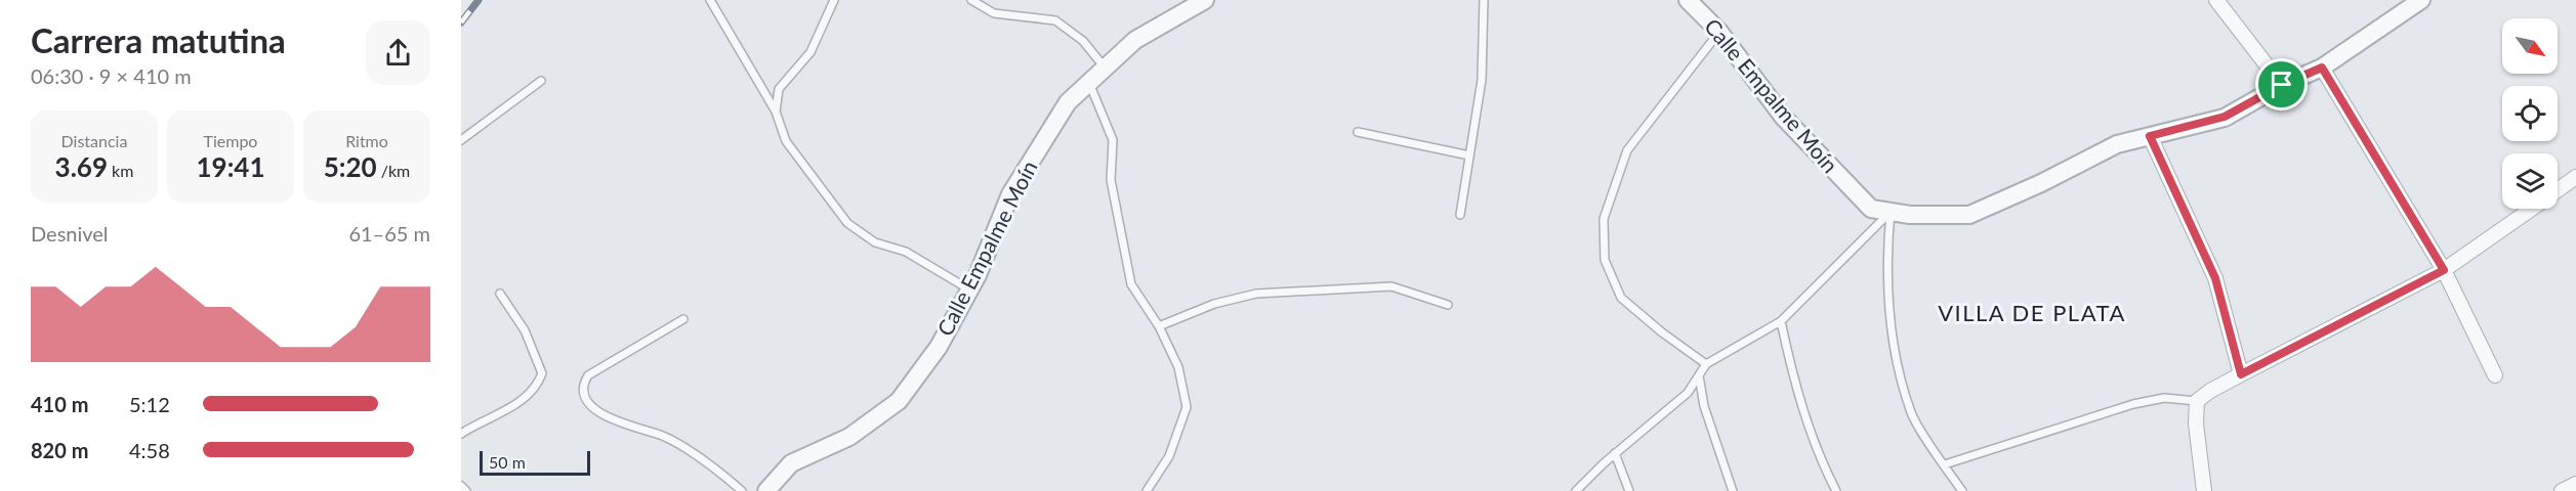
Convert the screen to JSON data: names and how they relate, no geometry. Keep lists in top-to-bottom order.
{
  "streets": {
    "street": ["Calle Empalme Moín"]
  },
  "districts": ["VILLA DE PLATA"],
  "scale_bar": "50 m",
  "north": "bottom right",
  "page": {
    "heading": ["Carrera matutina", "06:30 · 9 × 410 m"],
    "stats": [
      ["Distancia", "3.69 km"],
      ["Tiempo", "19:41"],
      ["Ritmo", "5:20 /km"]
    ],
    "chart": ["Desnivel", "61–65 m"],
    "list": [
      {
        "name": "410 m",
        "note": "5:12"
      },
      {
        "name": "820 m",
        "note": "4:58"
      }
    ],
    "scale": "50 m"
  }
}
